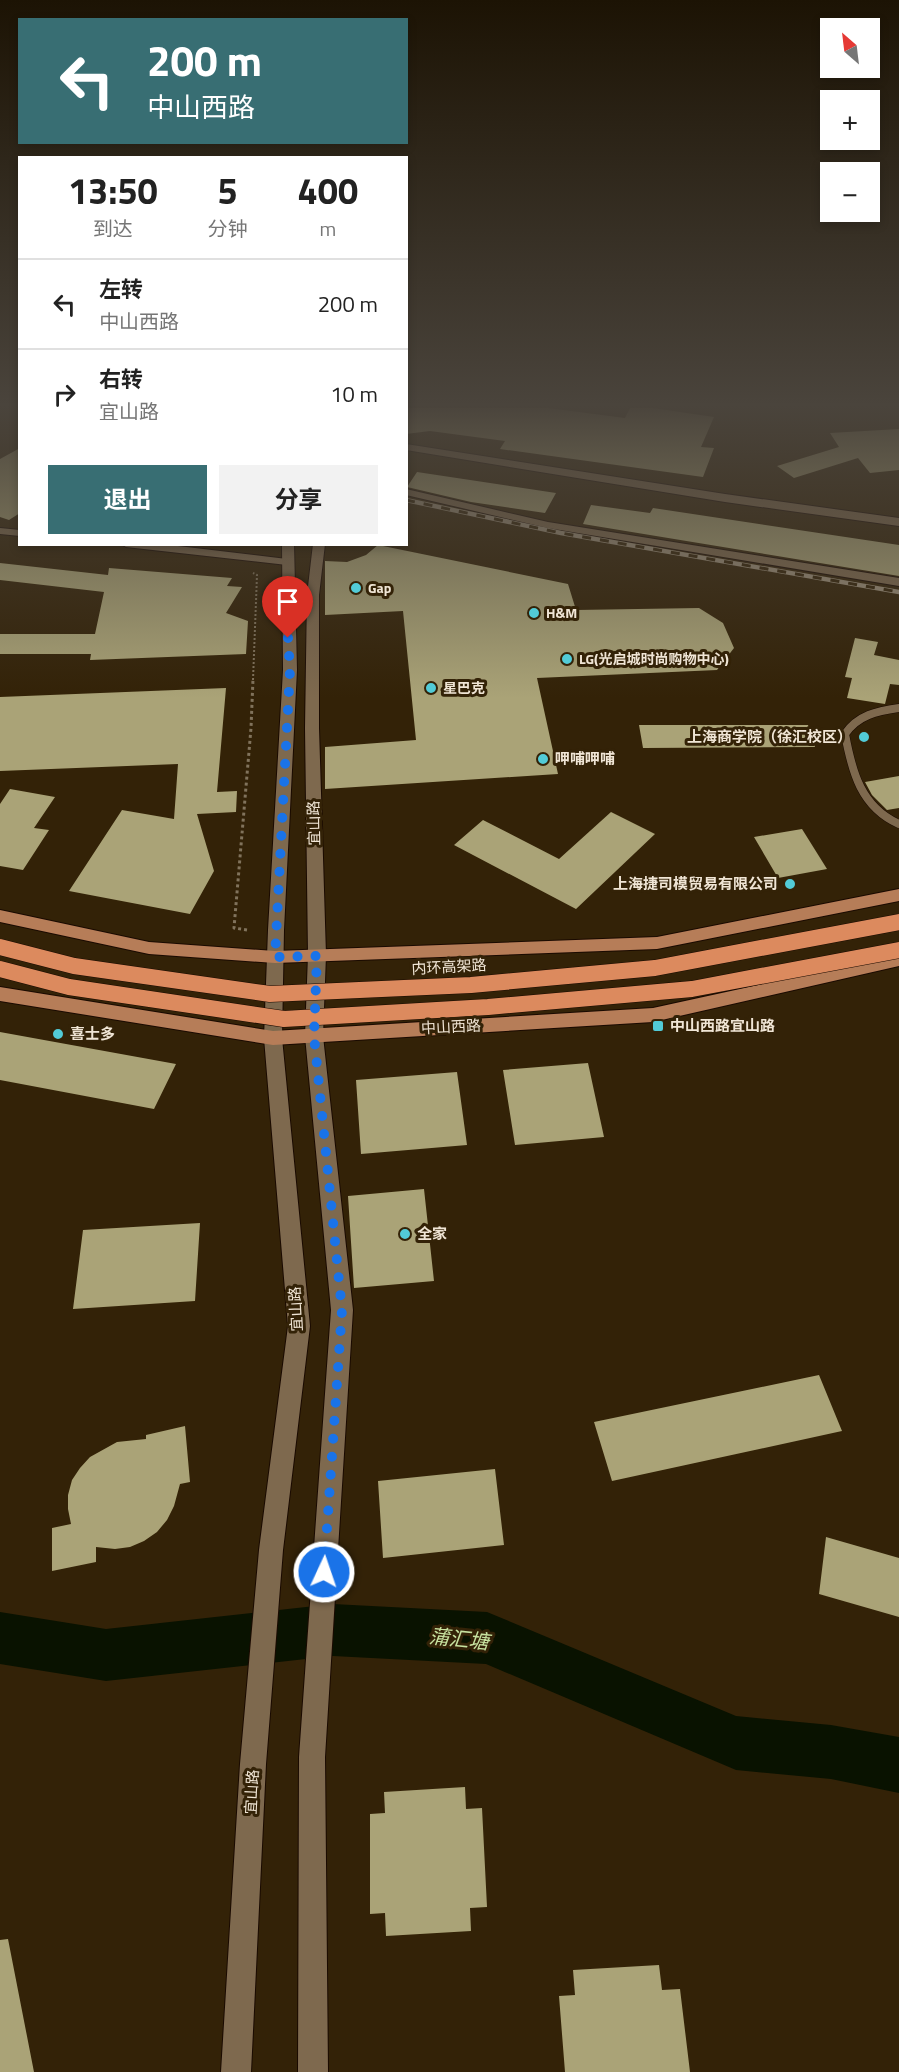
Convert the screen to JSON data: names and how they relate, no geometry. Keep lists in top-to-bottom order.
{
  "streets": {
    "highway": ["内环高架路"],
    "main road": ["宜山路", "中山西路"]
  },
  "crossings": [
    ["宜山路", "中山西路"]
  ],
  "water": ["蒲汇塘"],
  "places": {
    "other": [
      "Gap",
      "H&M",
      "LG(光启城时尚购物中心)",
      "星巴克",
      "上海商学院（徐汇校区）",
      "呷哺呷哺",
      "上海捷司模贸易有限公司",
      "喜士多",
      "全家"
    ],
    "transit": ["中山西路宜山路"]
  },
  "north": "top left",
  "page": {
    "map_buttons": ["+", "−"],
    "turn": ["200 m", "中山西路"],
    "eta": [
      "13:50",
      "到达",
      "5",
      "分钟",
      "400",
      "m"
    ],
    "list": [
      {
        "name": "左转",
        "note": "中山西路",
        "value": "200 m"
      },
      {
        "name": "右转",
        "note": "宜山路",
        "value": "10 m"
      }
    ],
    "buttons": ["退出", "分享"]
  }
}
